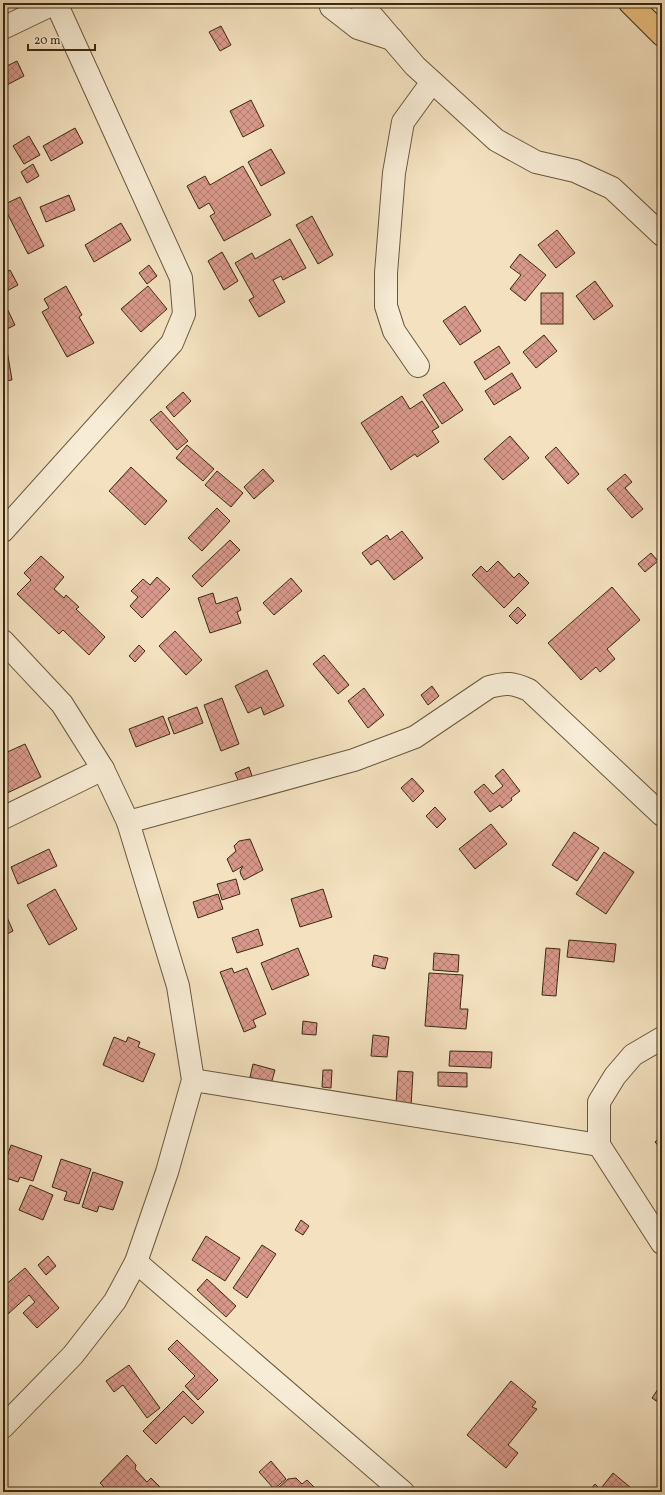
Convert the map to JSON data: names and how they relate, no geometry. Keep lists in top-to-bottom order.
{
  "scale_bar": "20 m"
}
